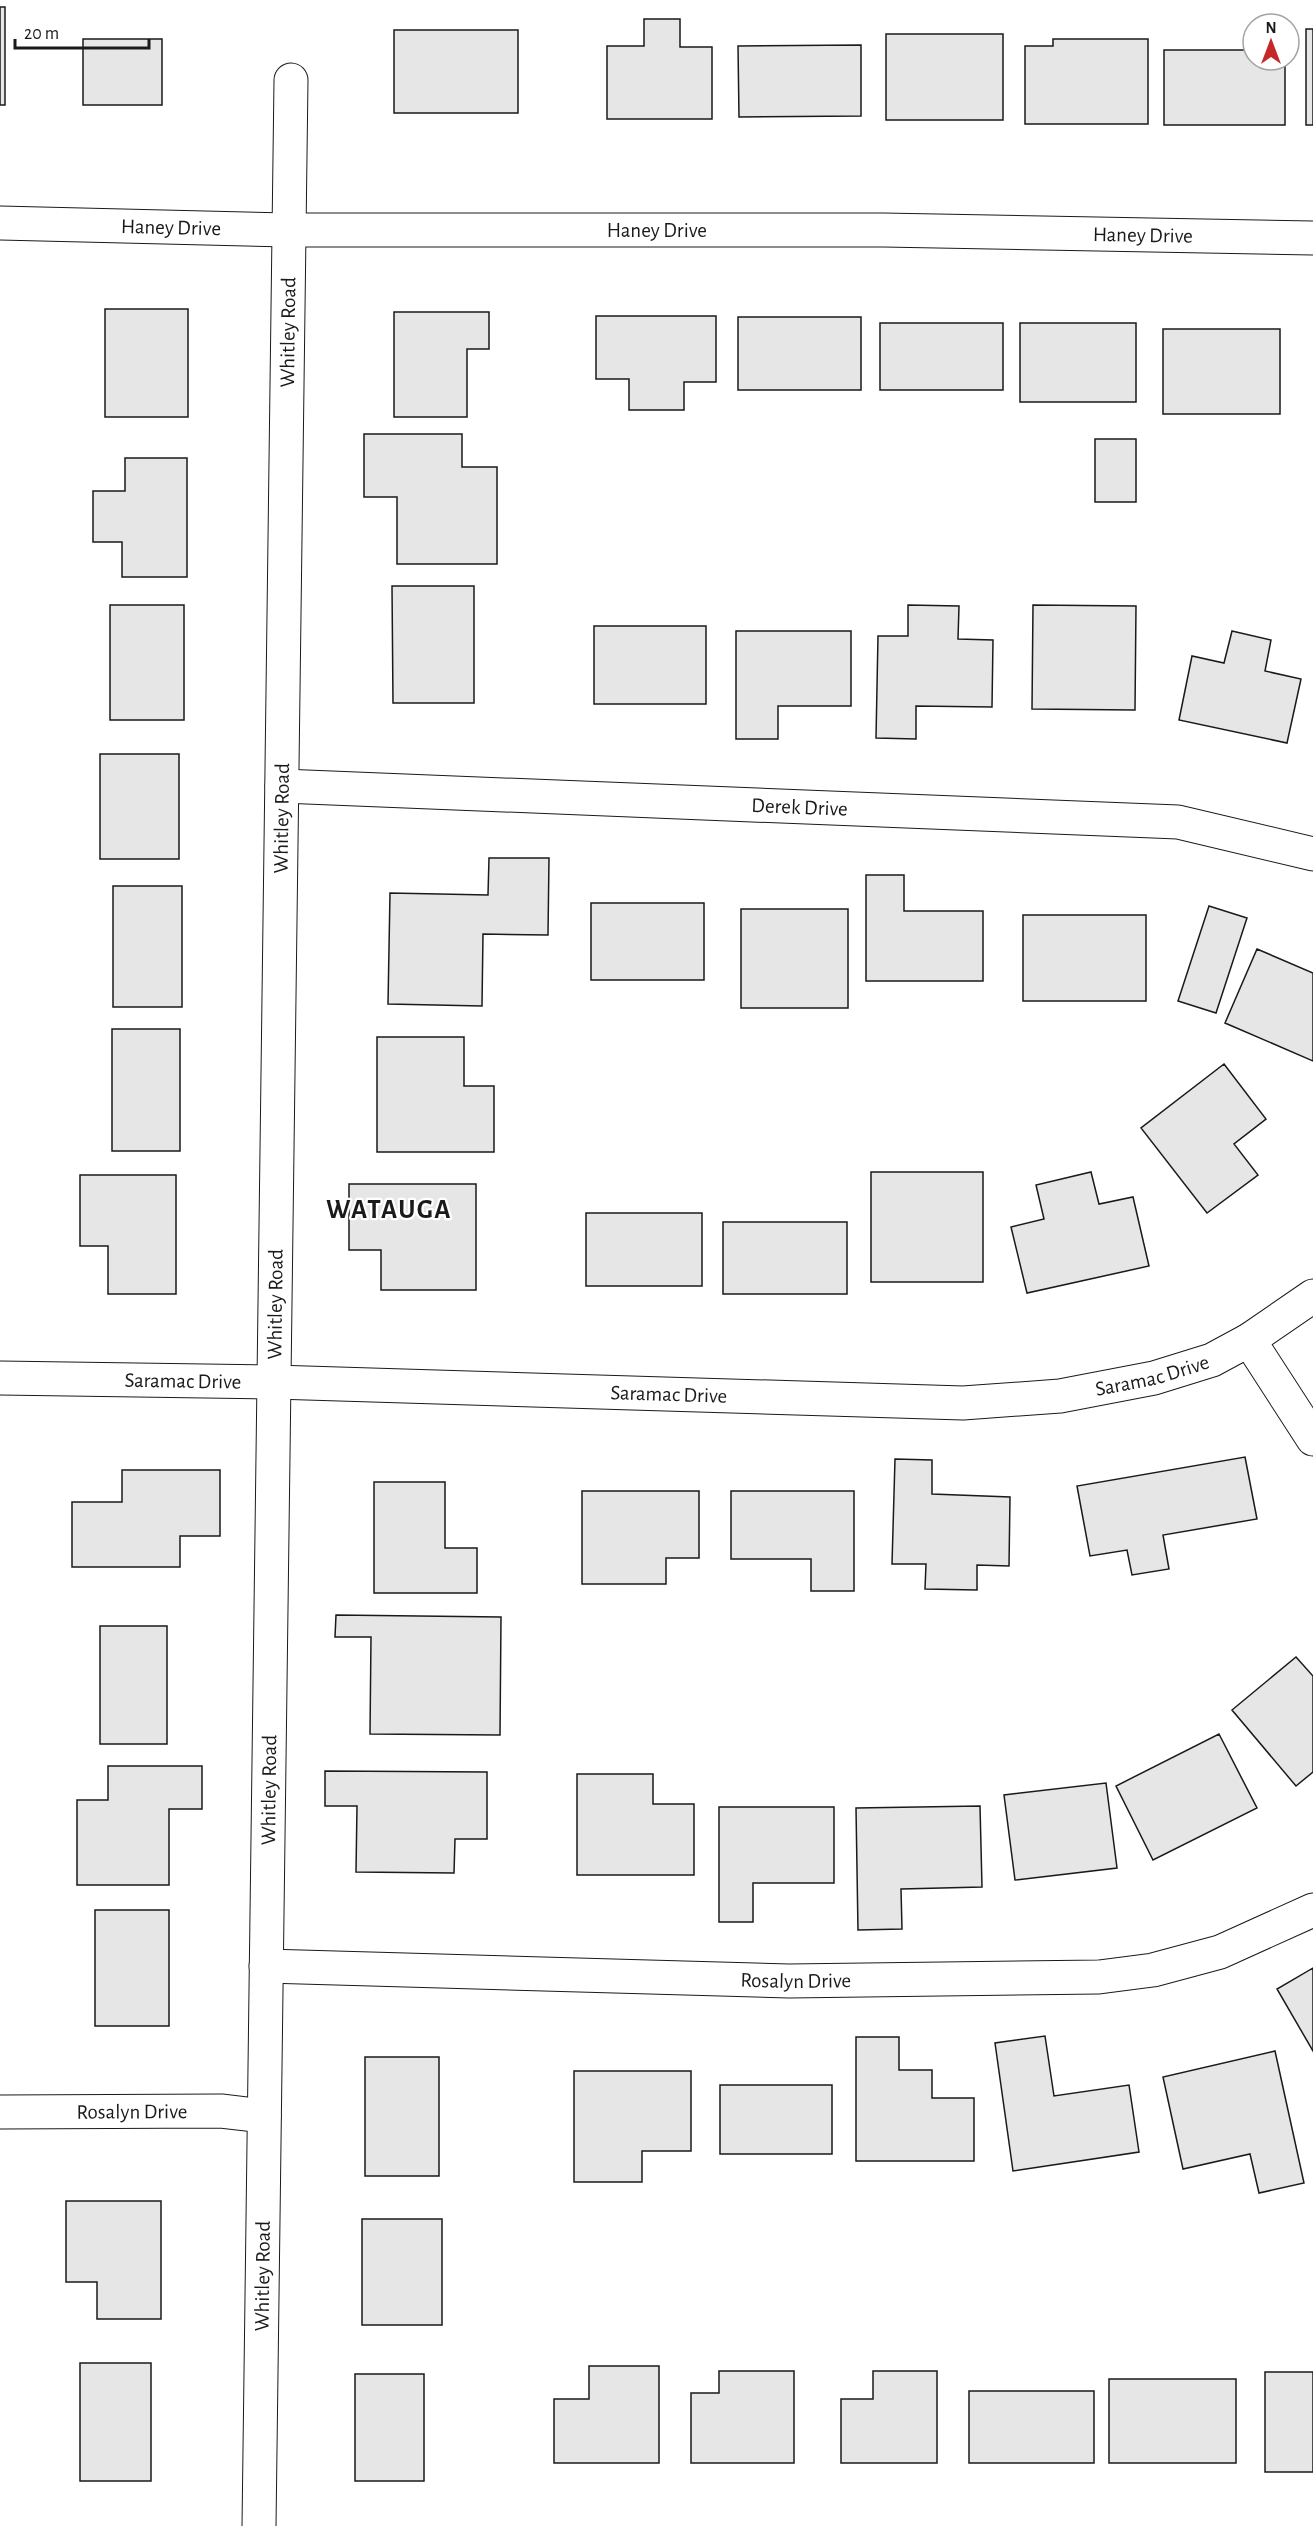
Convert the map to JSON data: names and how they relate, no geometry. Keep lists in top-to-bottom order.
{
  "streets": {
    "street": [
      "Haney Drive",
      "Whitley Road",
      "Derek Drive",
      "Saramac Drive",
      "Rosalyn Drive"
    ]
  },
  "crossings": [
    ["Haney Drive", "Whitley Road"],
    ["Whitley Road", "Derek Drive"],
    ["Whitley Road", "Saramac Drive"],
    ["Whitley Road", "Rosalyn Drive"]
  ],
  "districts": ["WATAUGA"],
  "scale_bar": "20 m",
  "north": "top"
}
